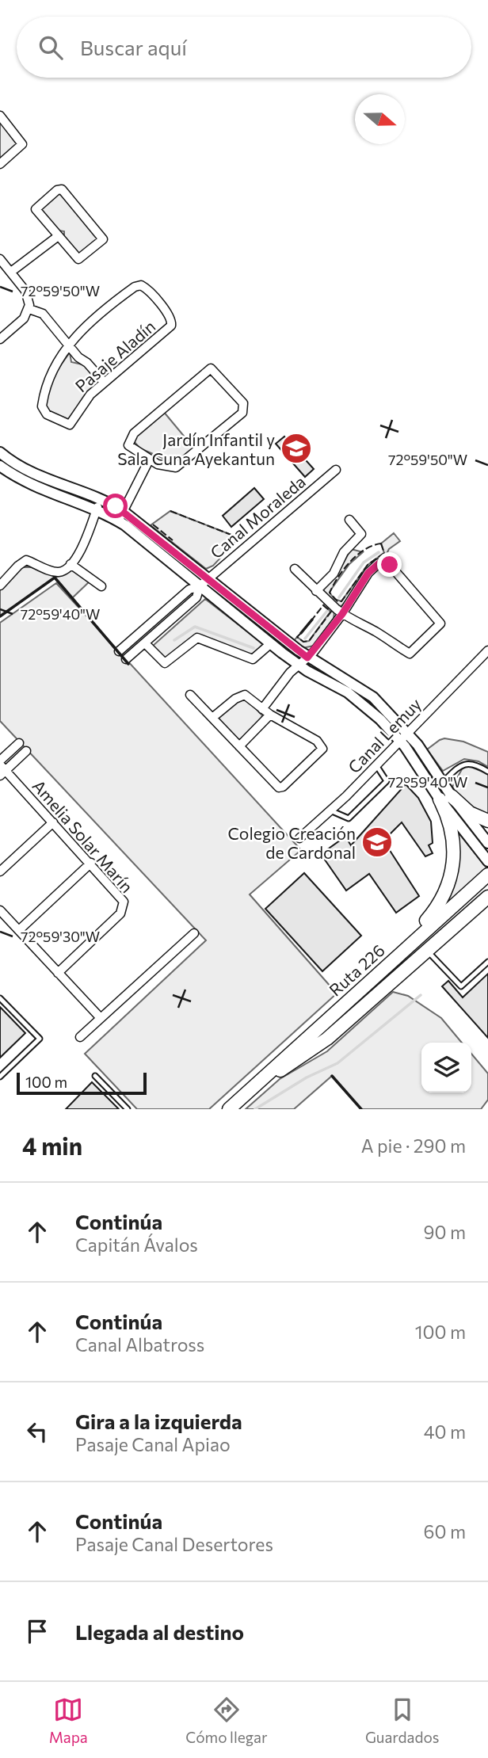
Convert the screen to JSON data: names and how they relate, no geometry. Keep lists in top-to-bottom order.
{
  "streets": {
    "main road": ["Ruta 226"],
    "street": [
      "Pasaje Aladín",
      "Canal Moraleda",
      "Canal Lemuy",
      "Amelia Solar Marín"
    ]
  },
  "places": {
    "school or university": ["Jardín Infantil y Sala Cuna Ayekantun", "Colegio Creación de Cardonal"]
  },
  "scale_bar": "100 m",
  "north": "right",
  "page": {
    "search": "Buscar aquí",
    "scale": "100 m",
    "heading": ["4 min", "A pie · 290 m"],
    "list": [
      ["Continúa", "Capitán Ávalos", "90 m"],
      ["Continúa", "Canal Albatross", "100 m"],
      ["Gira a la izquierda", "Pasaje Canal Apiao", "40 m"],
      ["Continúa", "Pasaje Canal Desertores", "60 m"],
      "Llegada al destino"
    ],
    "nav": ["Mapa", "Cómo llegar", "Guardados"]
  },
  "coordinates": ["72°59'50\"W", "72°59'40\"W", "72°59'30\"W"]
}
